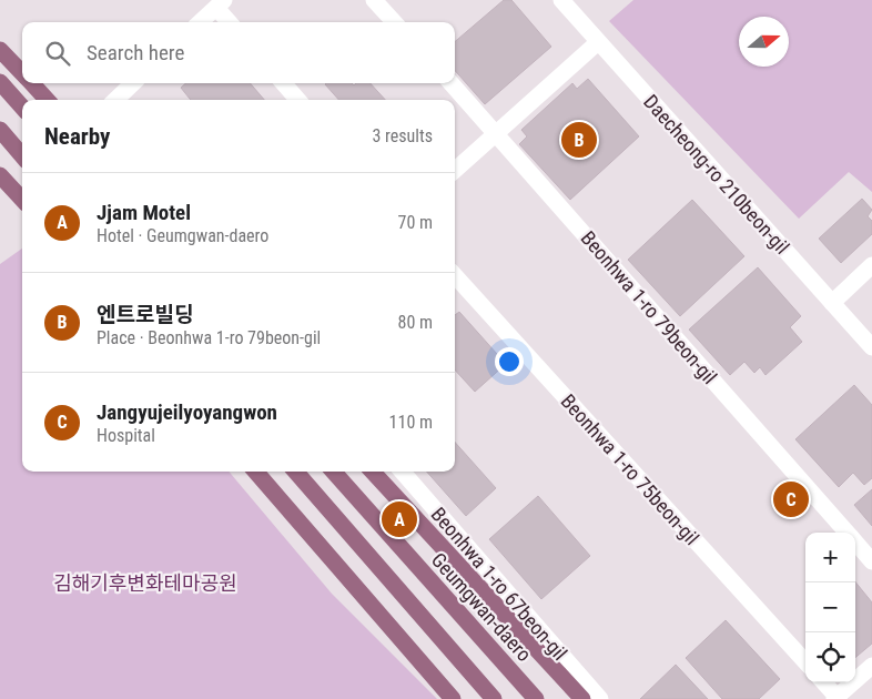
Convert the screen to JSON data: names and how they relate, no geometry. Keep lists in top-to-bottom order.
{
  "streets": {
    "main road": ["Geumgwan-daero"],
    "street": [
      "Daecheong-ro 210beon-gil",
      "Beonhwa 1-ro 79beon-gil",
      "Beonhwa 1-ro 75beon-gil",
      "Beonhwa 1-ro 67beon-gil"
    ]
  },
  "parks": ["김해기후변화테마공원"],
  "north": "right",
  "page": {
    "search": "Search here",
    "heading": ["Nearby", "3 results"],
    "pins": ["B", "C", "A"],
    "list": [
      {
        "mark": "A",
        "name": "Jjam Motel",
        "note": "Hotel · Geumgwan-daero",
        "value": "70 m"
      },
      {
        "mark": "B",
        "name": "엔트로빌딩",
        "note": "Place · Beonhwa 1-ro 79beon-gil",
        "value": "80 m"
      },
      {
        "mark": "C",
        "name": "Jangyujeilyoyangwon",
        "note": "Hospital",
        "value": "110 m"
      }
    ],
    "map_buttons": ["+", "−"]
  }
}
